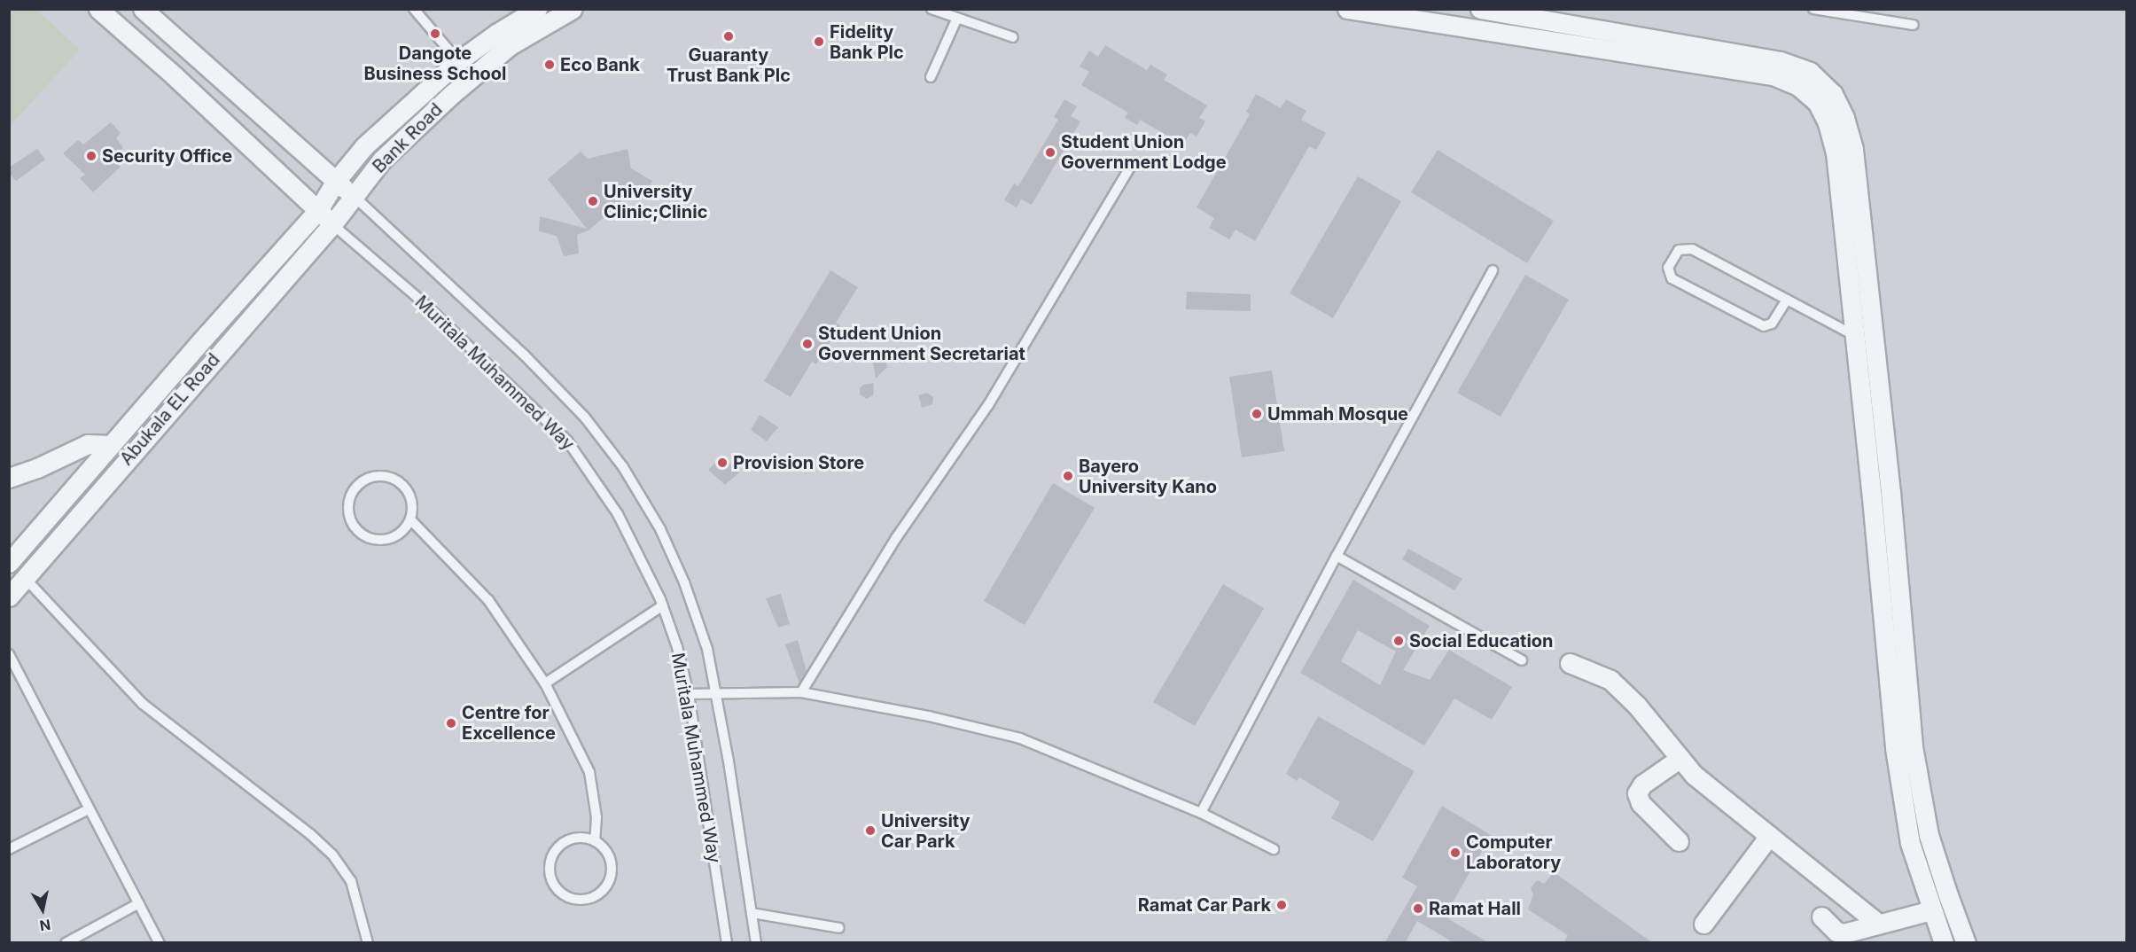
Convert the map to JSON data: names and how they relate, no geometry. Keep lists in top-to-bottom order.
{
  "streets": {
    "street": ["Bank Road", "Muritala Muhammed Way", "Abukala EL Road"]
  },
  "crossings": [
    ["Bank Road", "Muritala Muhammed Way"],
    ["Bank Road", "Abukala EL Road"],
    ["Muritala Muhammed Way", "Abukala EL Road"]
  ],
  "places": [
    "Dangote Business School",
    "Guaranty Trust Bank Plc",
    "Fidelity Bank Plc",
    "Eco Bank",
    "Student Union Government Lodge",
    "Security Office",
    "University Clinic;Clinic",
    "Student Union Government Secretariat",
    "Ummah Mosque",
    "Provision Store",
    "Bayero University Kano",
    "Social Education",
    "Centre for Excellence",
    "University Car Park",
    "Computer Laboratory",
    "Ramat Car Park",
    "Ramat Hall"
  ],
  "north": "bottom"
}
